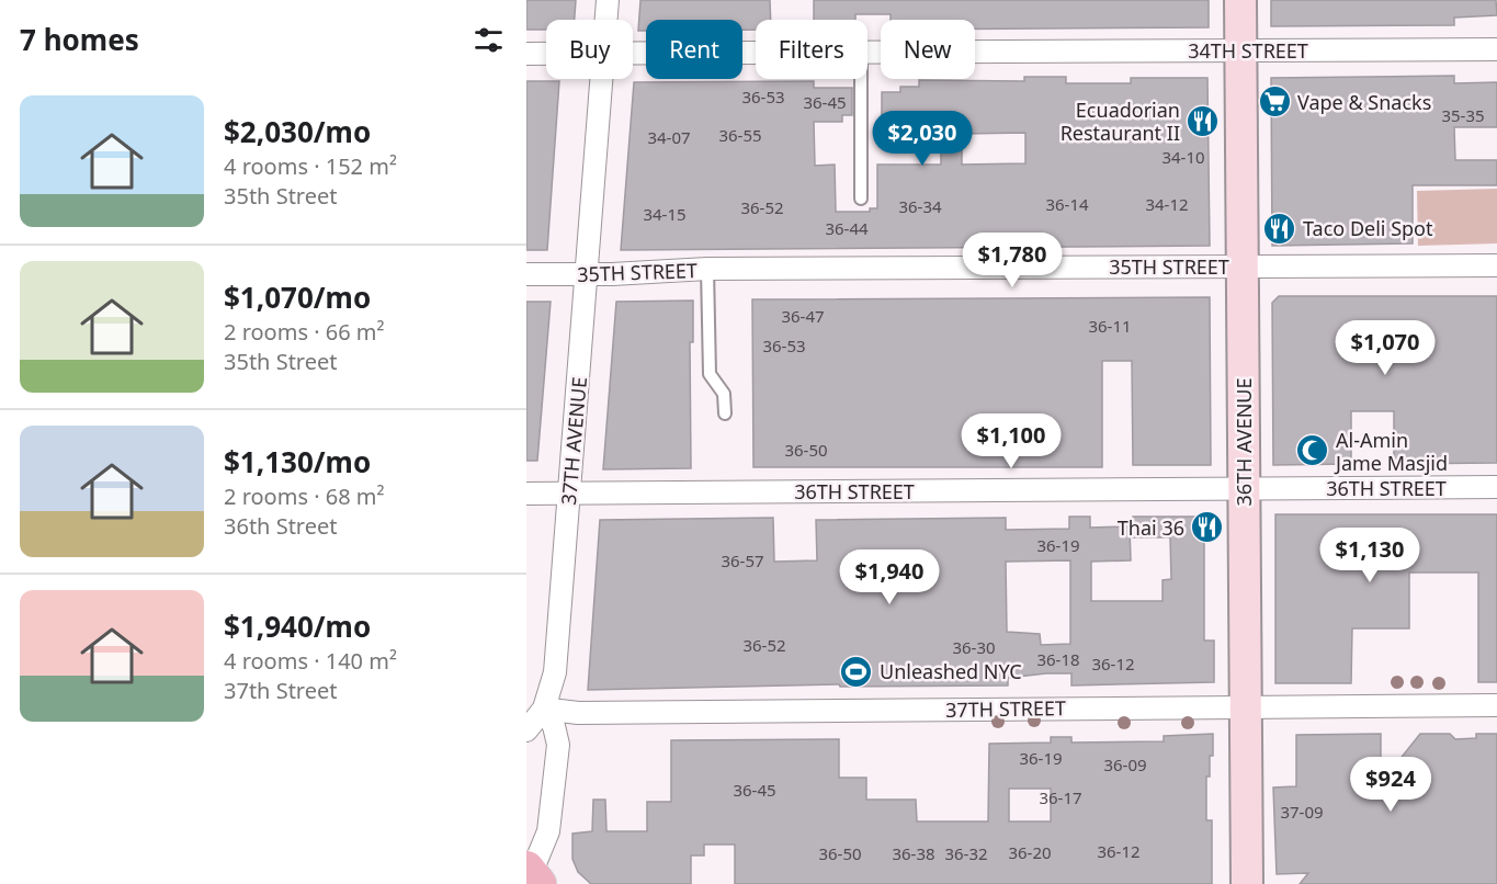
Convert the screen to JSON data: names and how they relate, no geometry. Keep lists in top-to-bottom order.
{
  "streets": {
    "street": [
      "34TH STREET",
      "35TH STREET",
      "37TH AVENUE",
      "36TH AVENUE",
      "36TH STREET",
      "37TH STREET"
    ]
  },
  "crossings": [
    ["34TH STREET", "36TH AVENUE"],
    ["35TH STREET", "37TH AVENUE"],
    ["35TH STREET", "36TH AVENUE"],
    ["37TH AVENUE", "36TH STREET"],
    ["37TH AVENUE", "37TH STREET"],
    ["36TH AVENUE", "36TH STREET"],
    ["36TH AVENUE", "37TH STREET"]
  ],
  "places": {
    "supermarket": ["Vape & Snacks"],
    "restaurant": ["Ecuadorian Restaurant II", "Taco Deli Spot", "Thai 36"],
    "mosque": ["Al-Amin Jame Masjid"],
    "sports": ["Unleashed NYC"]
  },
  "house_numbers": [
    "36-53",
    "36-45",
    "35-35",
    "36-55",
    "34-07",
    "34-10",
    "36-14",
    "34-12",
    "36-34",
    "36-52",
    "34-15",
    "36-44",
    "36-47",
    "36-11",
    "36-53",
    "36-50",
    "36-19",
    "36-57",
    "36-52",
    "36-30",
    "36-18",
    "36-12",
    "36-19",
    "36-09",
    "36-45",
    "36-17",
    "37-09",
    "36-12",
    "36-20",
    "36-50",
    "36-38",
    "36-32"
  ],
  "page": {
    "heading": "7 homes",
    "chip": [
      "Buy",
      "Rent",
      "Filters",
      "New"
    ],
    "list": [
      {
        "name": "$2,030/mo",
        "note": "4 rooms · 152 m² · 35th Street"
      },
      {
        "name": "$1,070/mo",
        "note": "2 rooms · 66 m² · 35th Street"
      },
      {
        "name": "$1,130/mo",
        "note": "2 rooms · 68 m² · 36th Street"
      },
      {
        "name": "$1,940/mo",
        "note": "4 rooms · 140 m² · 37th Street"
      }
    ],
    "price": [
      "$2,030",
      "$1,780",
      "$1,070",
      "$1,100",
      "$1,130",
      "$1,940",
      "$924"
    ]
  }
}
